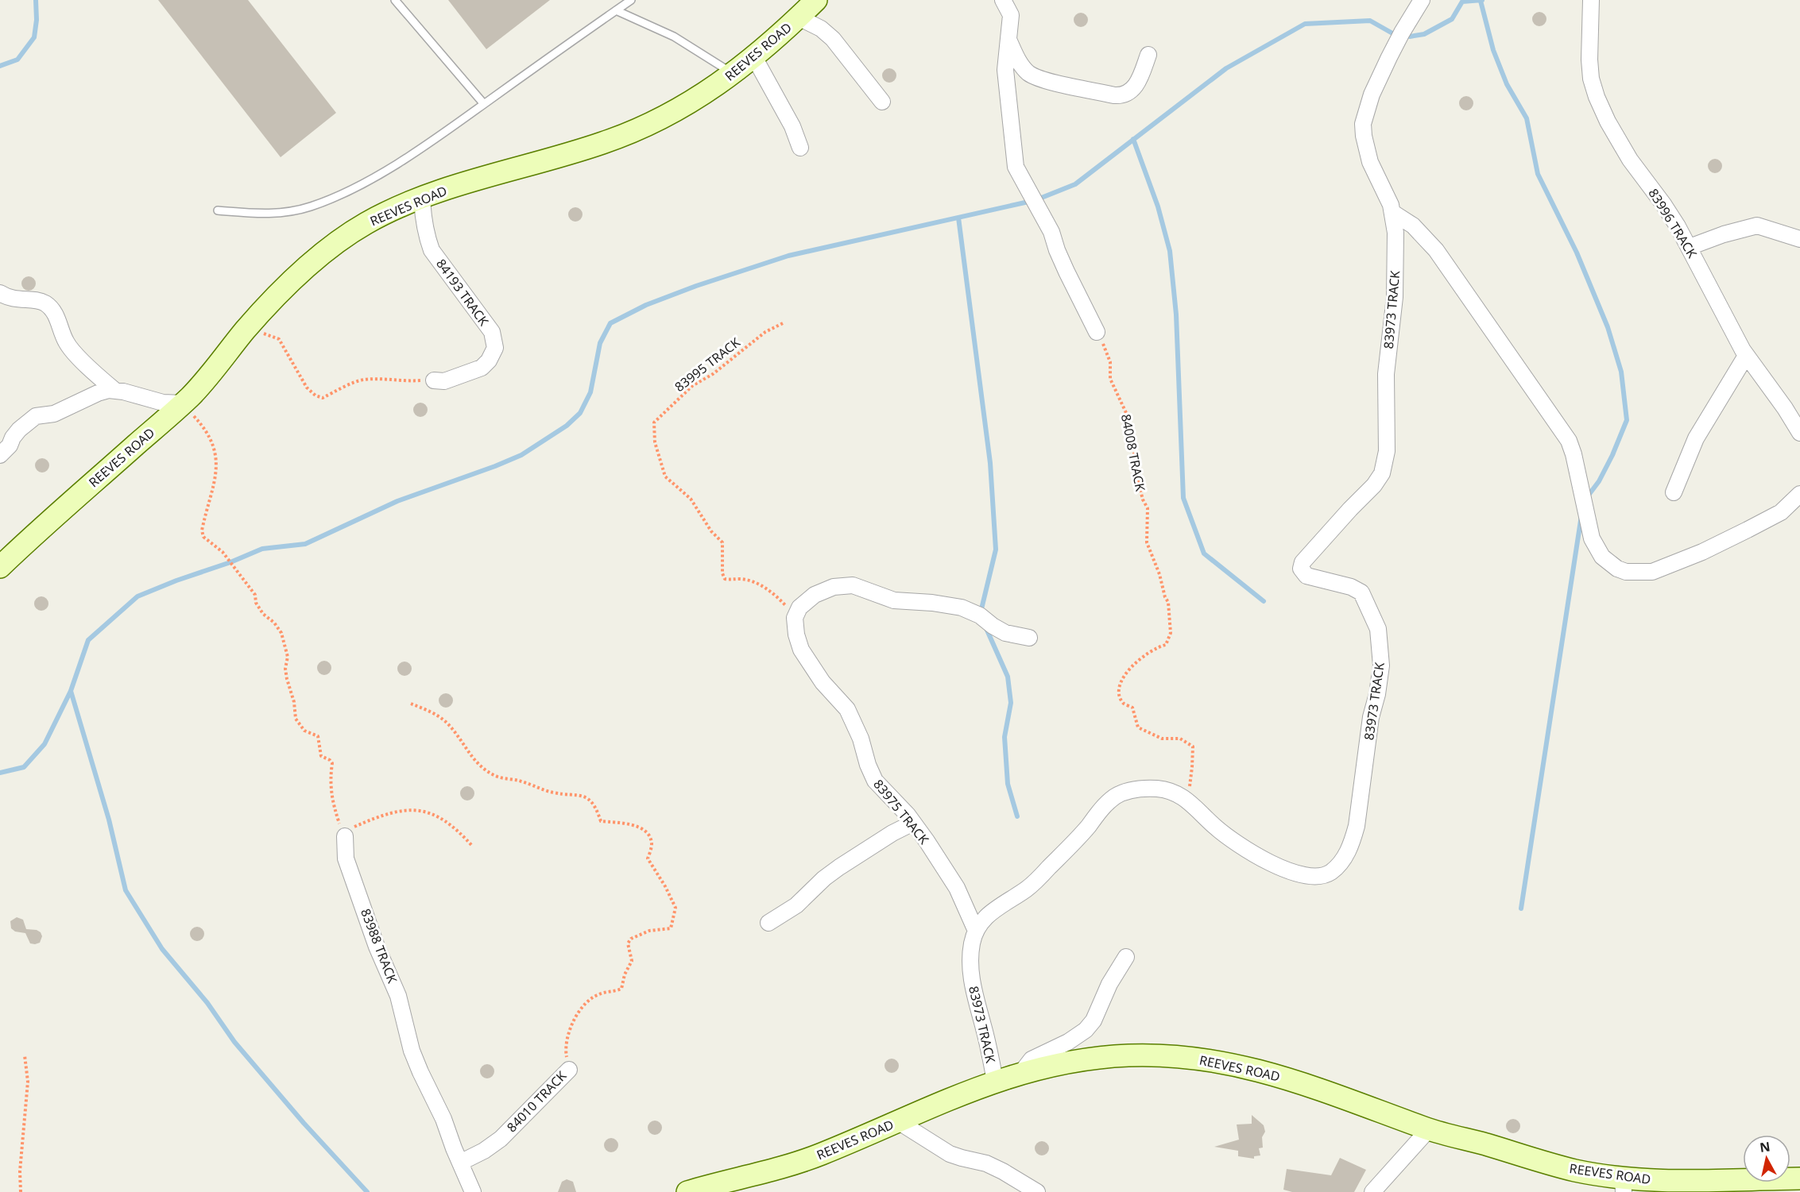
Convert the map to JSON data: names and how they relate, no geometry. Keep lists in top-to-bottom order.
{
  "streets": {
    "street": [
      "REEVES ROAD",
      "83996 TRACK",
      "84193 TRACK",
      "83973 TRACK",
      "83975 TRACK",
      "83988 TRACK",
      "84010 TRACK"
    ],
    "path": ["83995 TRACK", "84008 TRACK"]
  },
  "crossings": [
    ["REEVES ROAD", "84193 TRACK"],
    ["REEVES ROAD", "83973 TRACK"],
    ["83973 TRACK", "84008 TRACK"],
    ["83973 TRACK", "83975 TRACK"],
    ["83995 TRACK", "83975 TRACK"],
    ["83988 TRACK", "84010 TRACK"]
  ],
  "north": "top"
}
